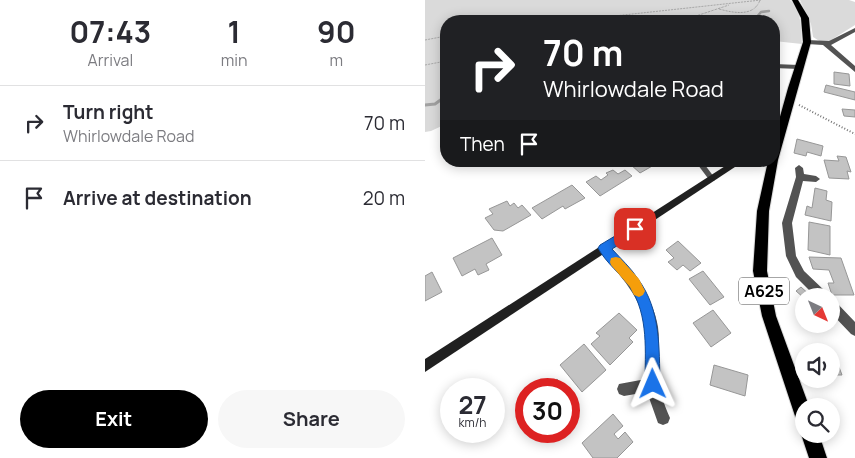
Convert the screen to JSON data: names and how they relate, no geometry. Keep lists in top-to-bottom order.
{
  "streets": {
    "main road": ["A625"]
  },
  "north": "bottom right",
  "page": {
    "eta": [
      "07:43",
      "Arrival",
      "1",
      "min",
      "90",
      "m"
    ],
    "turn": ["70 m", "Whirlowdale Road"],
    "list": [
      {
        "name": "Turn right",
        "note": "Whirlowdale Road",
        "value": "70 m"
      },
      {
        "name": "Arrive at destination",
        "value": "20 m"
      }
    ],
    "then": "Then",
    "speed": "27 km/h",
    "limit": "30",
    "buttons": ["Exit", "Share"]
  }
}
